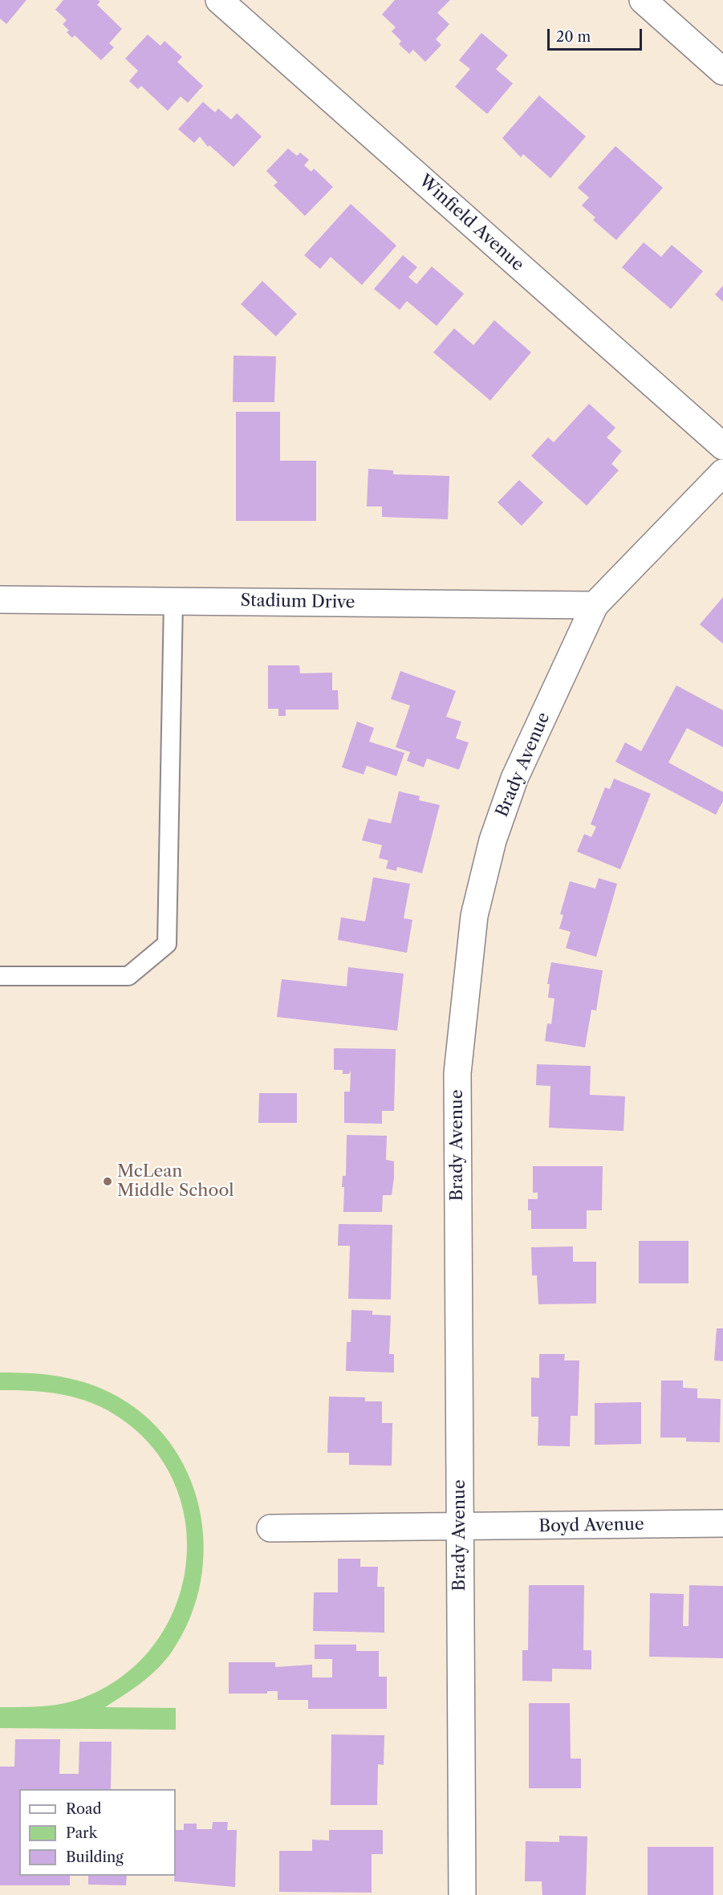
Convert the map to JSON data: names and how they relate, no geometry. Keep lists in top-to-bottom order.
{
  "streets": {
    "street": [
      "Winfield Avenue",
      "Stadium Drive",
      "Brady Avenue",
      "Boyd Avenue"
    ]
  },
  "crossings": [
    ["Stadium Drive", "Brady Avenue"],
    ["Brady Avenue", "Boyd Avenue"]
  ],
  "places": ["McLean Middle School"],
  "legend": ["Road", "Park", "Building"],
  "scale_bar": "20 m"
}
